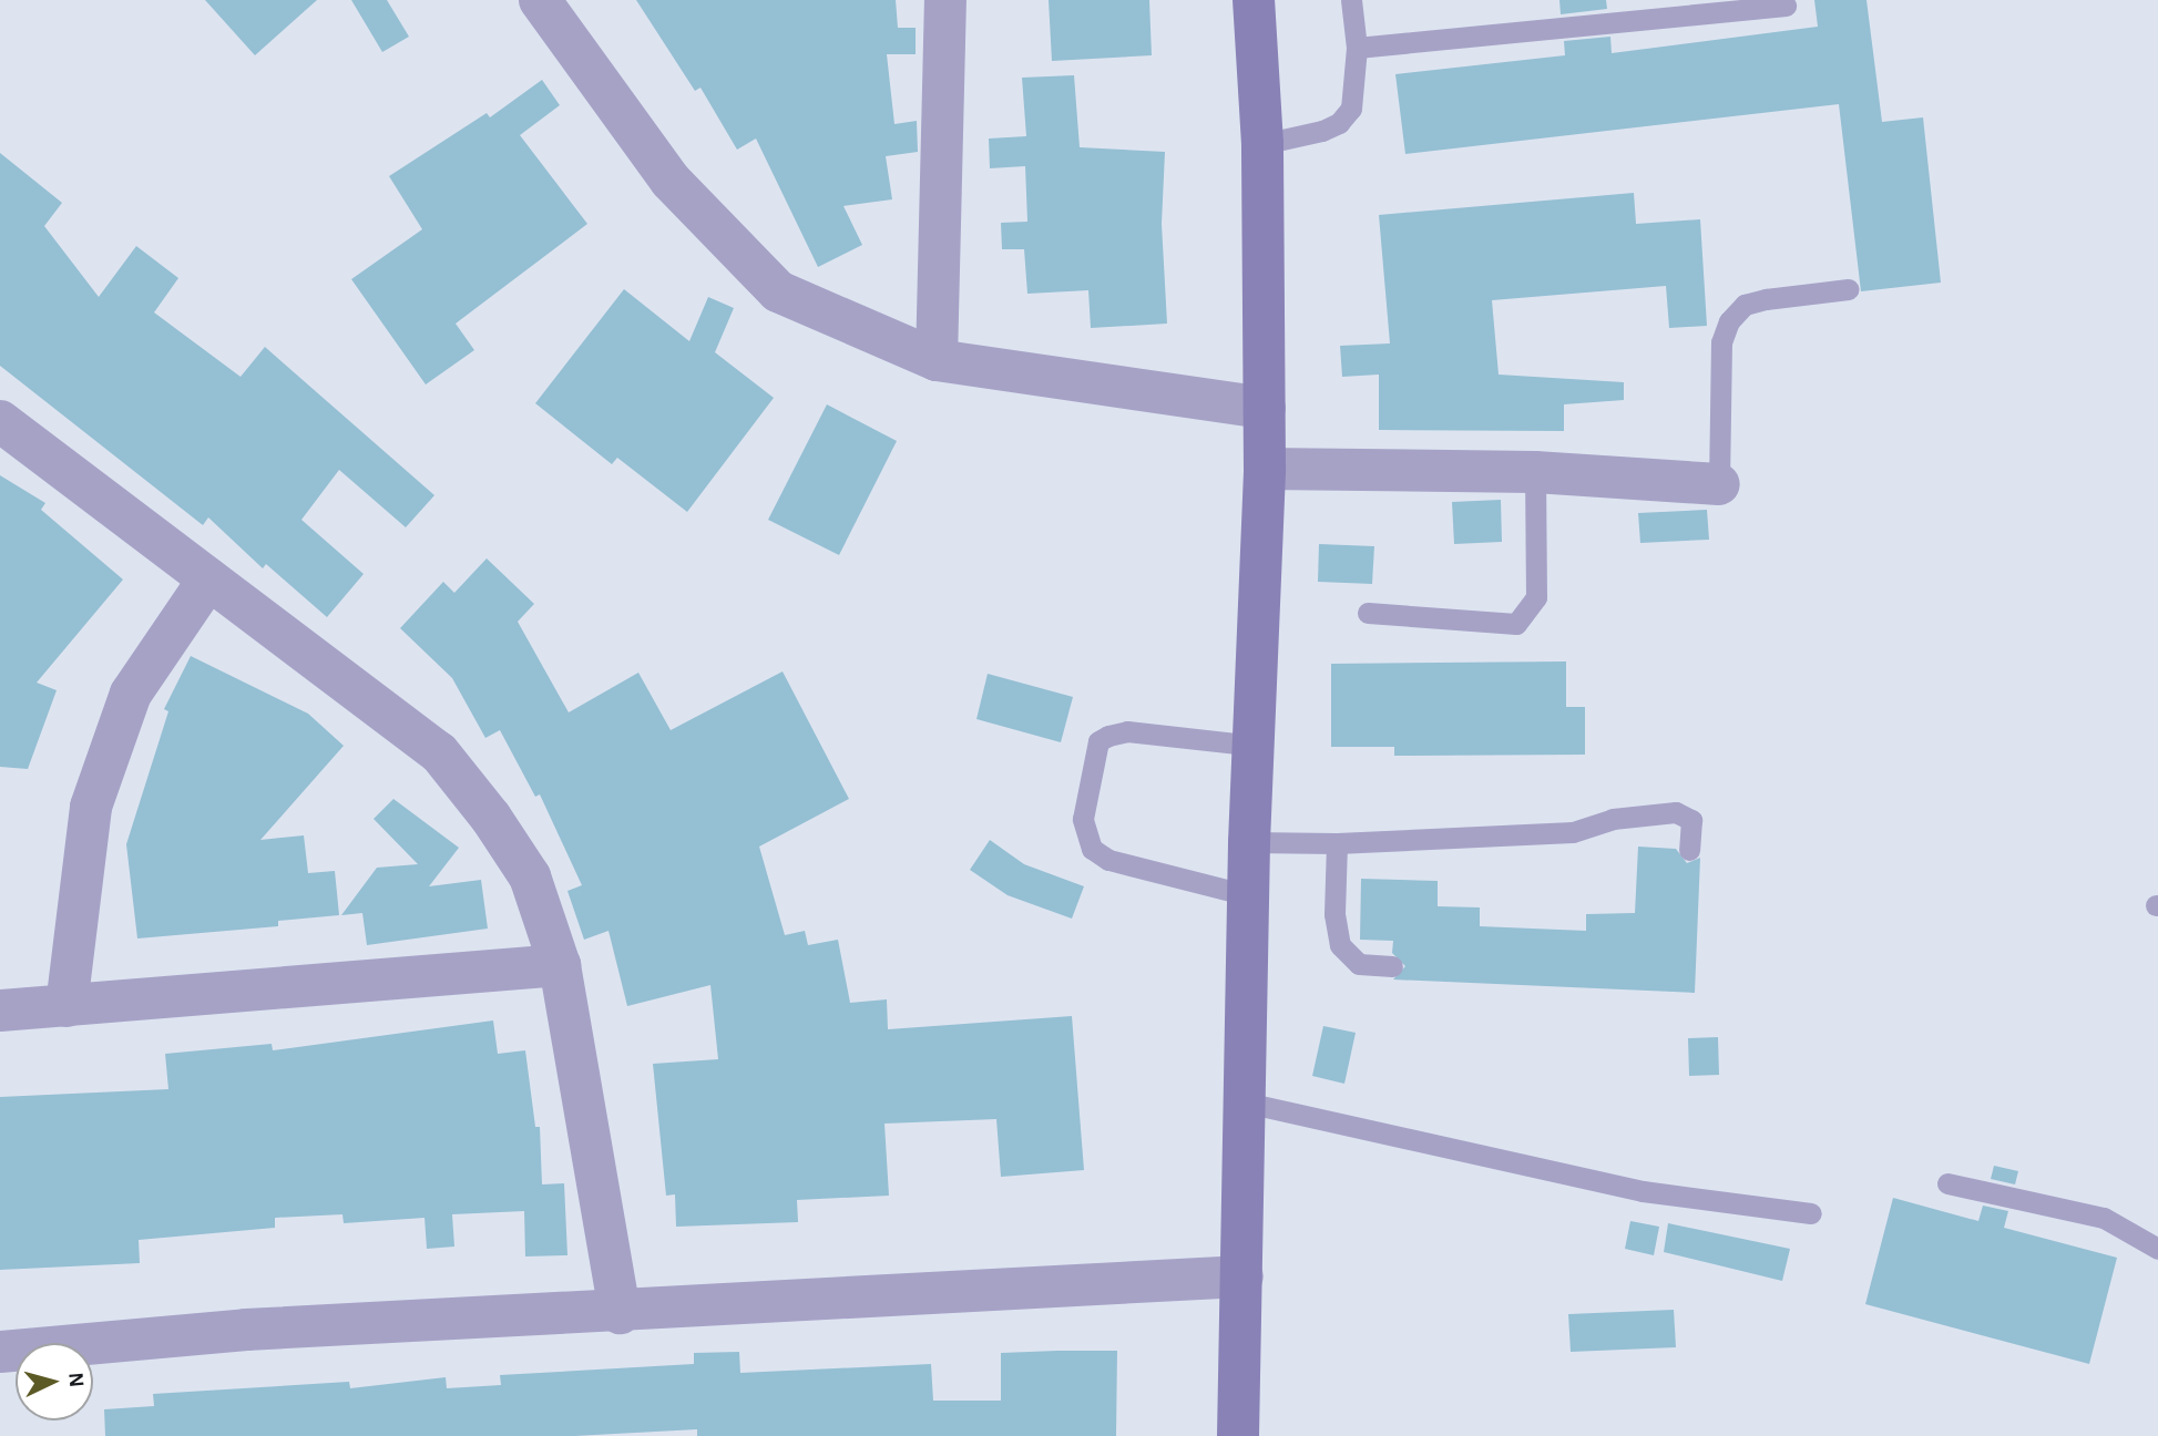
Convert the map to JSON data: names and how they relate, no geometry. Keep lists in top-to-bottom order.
{
  "north": "right"
}
